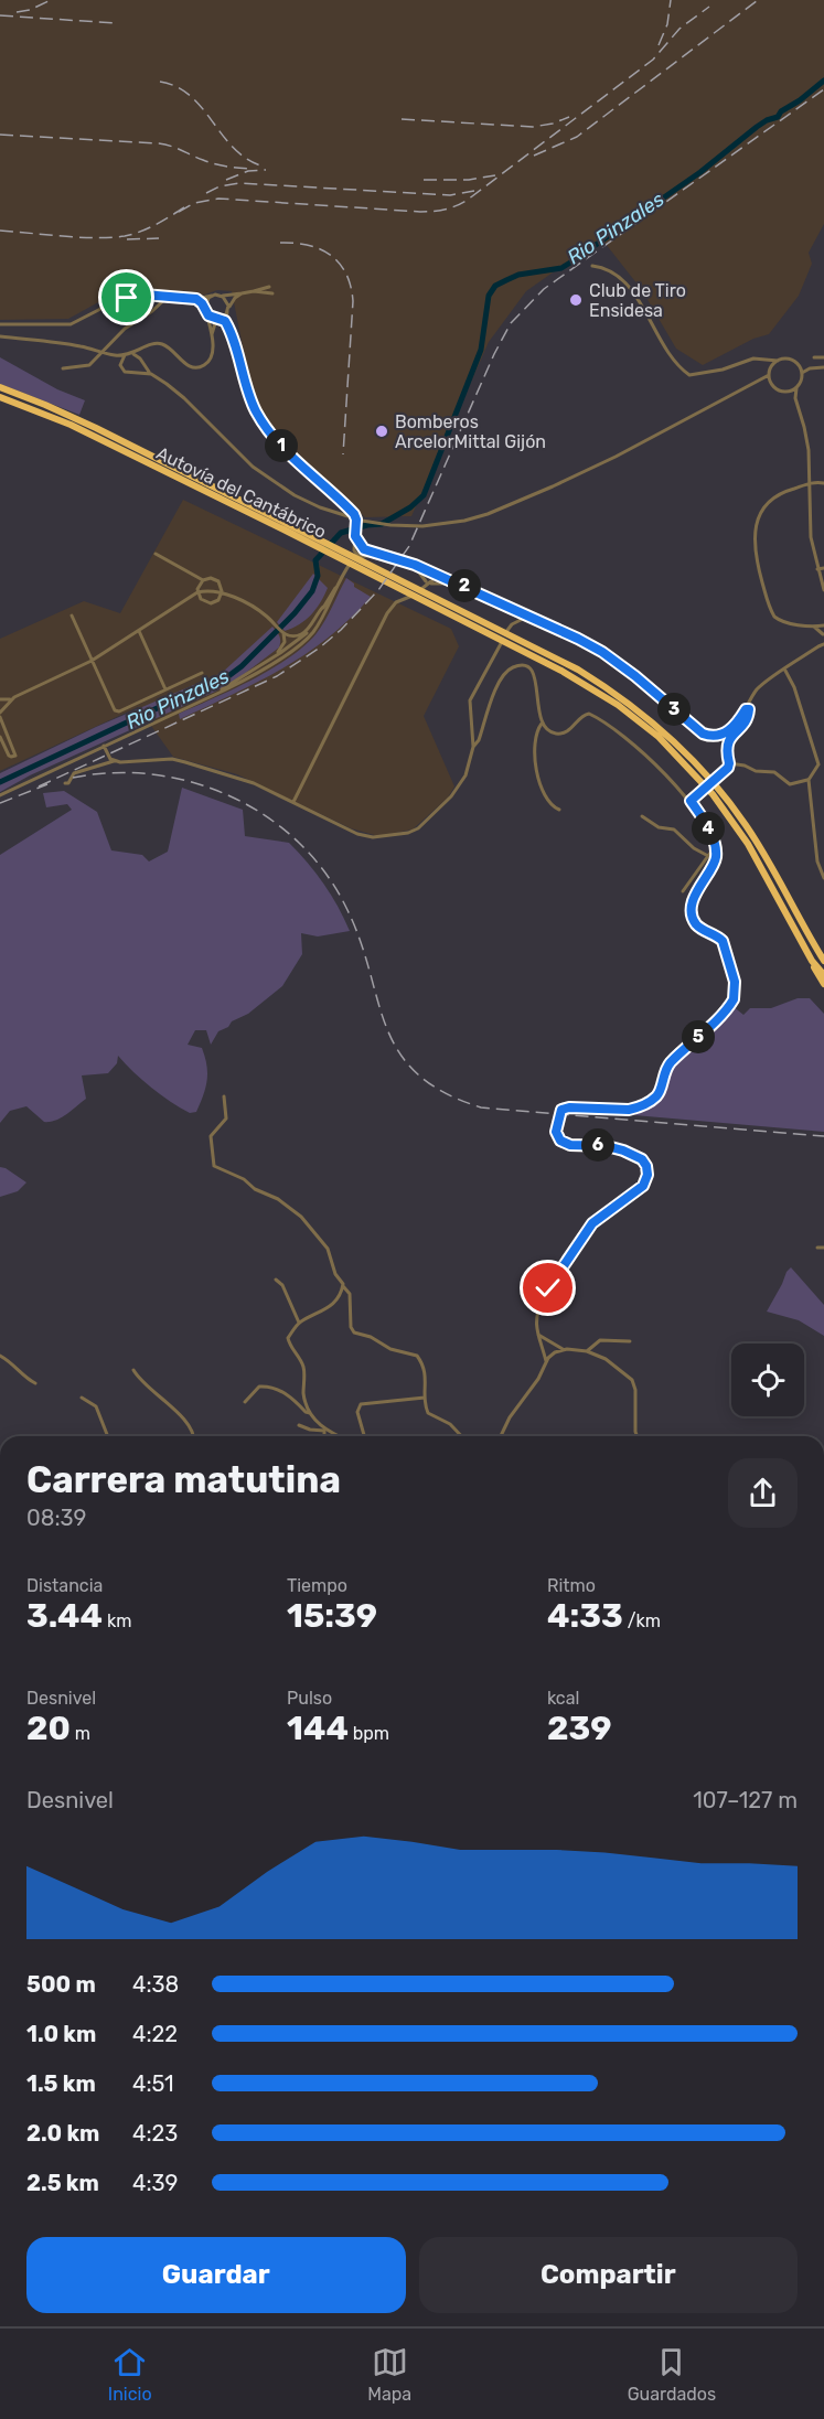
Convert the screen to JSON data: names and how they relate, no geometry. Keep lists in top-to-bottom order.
{
  "streets": {
    "highway": ["Autovía del Cantábrico"]
  },
  "water": ["Rio Pinzales"],
  "places": ["Club de Tiro Ensidesa", "Bomberos ArcelorMittal Gijón"],
  "page": {
    "pins": [
      "1",
      "2",
      "3",
      "4",
      "5",
      "6"
    ],
    "heading": ["Carrera matutina", "08:39"],
    "stats": [
      ["Distancia", "3.44 km"],
      ["Tiempo", "15:39"],
      ["Ritmo", "4:33 /km"],
      ["Desnivel", "20 m"],
      ["Pulso", "144 bpm"],
      ["kcal", "239"]
    ],
    "chart": ["Desnivel", "107–127 m"],
    "list": [
      {
        "name": "500 m",
        "note": "4:38"
      },
      {
        "name": "1.0 km",
        "note": "4:22"
      },
      {
        "name": "1.5 km",
        "note": "4:51"
      },
      {
        "name": "2.0 km",
        "note": "4:23"
      },
      {
        "name": "2.5 km",
        "note": "4:39"
      }
    ],
    "buttons": ["Guardar", "Compartir"],
    "tabs": ["Inicio", "Mapa", "Guardados"]
  }
}
